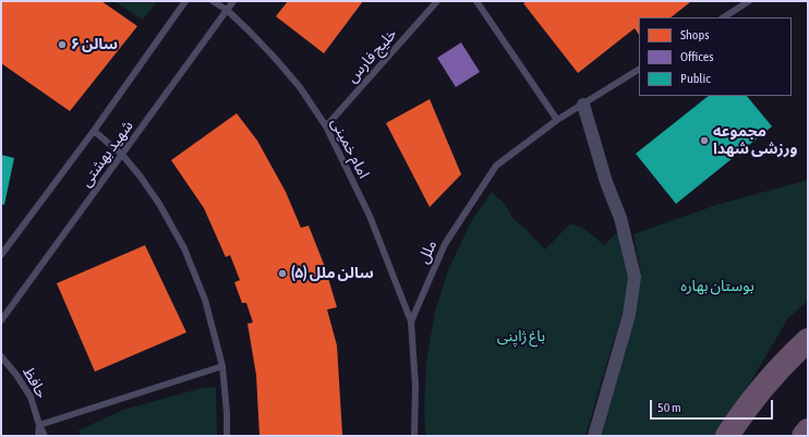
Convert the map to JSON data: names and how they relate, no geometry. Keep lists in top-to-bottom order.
{
  "streets": {
    "lane": [
      "خلیج فارس",
      "امام خمینی",
      "شهید بهشتی",
      "ملل",
      "حافظ"
    ]
  },
  "crossings": [
    ["خلیج فارس", "امام خمینی"],
    ["امام خمینی", "شهید بهشتی"],
    ["امام خمینی", "ملل"]
  ],
  "parks": ["بوستان بهاره", "باغ ژاپنی"],
  "places": ["سالن ۶", "مجموعه ورزشی شهدا", "(۵) سالن ملل"],
  "legend": ["Shops", "Offices", "Public"],
  "scale_bar": "50 m"
}
